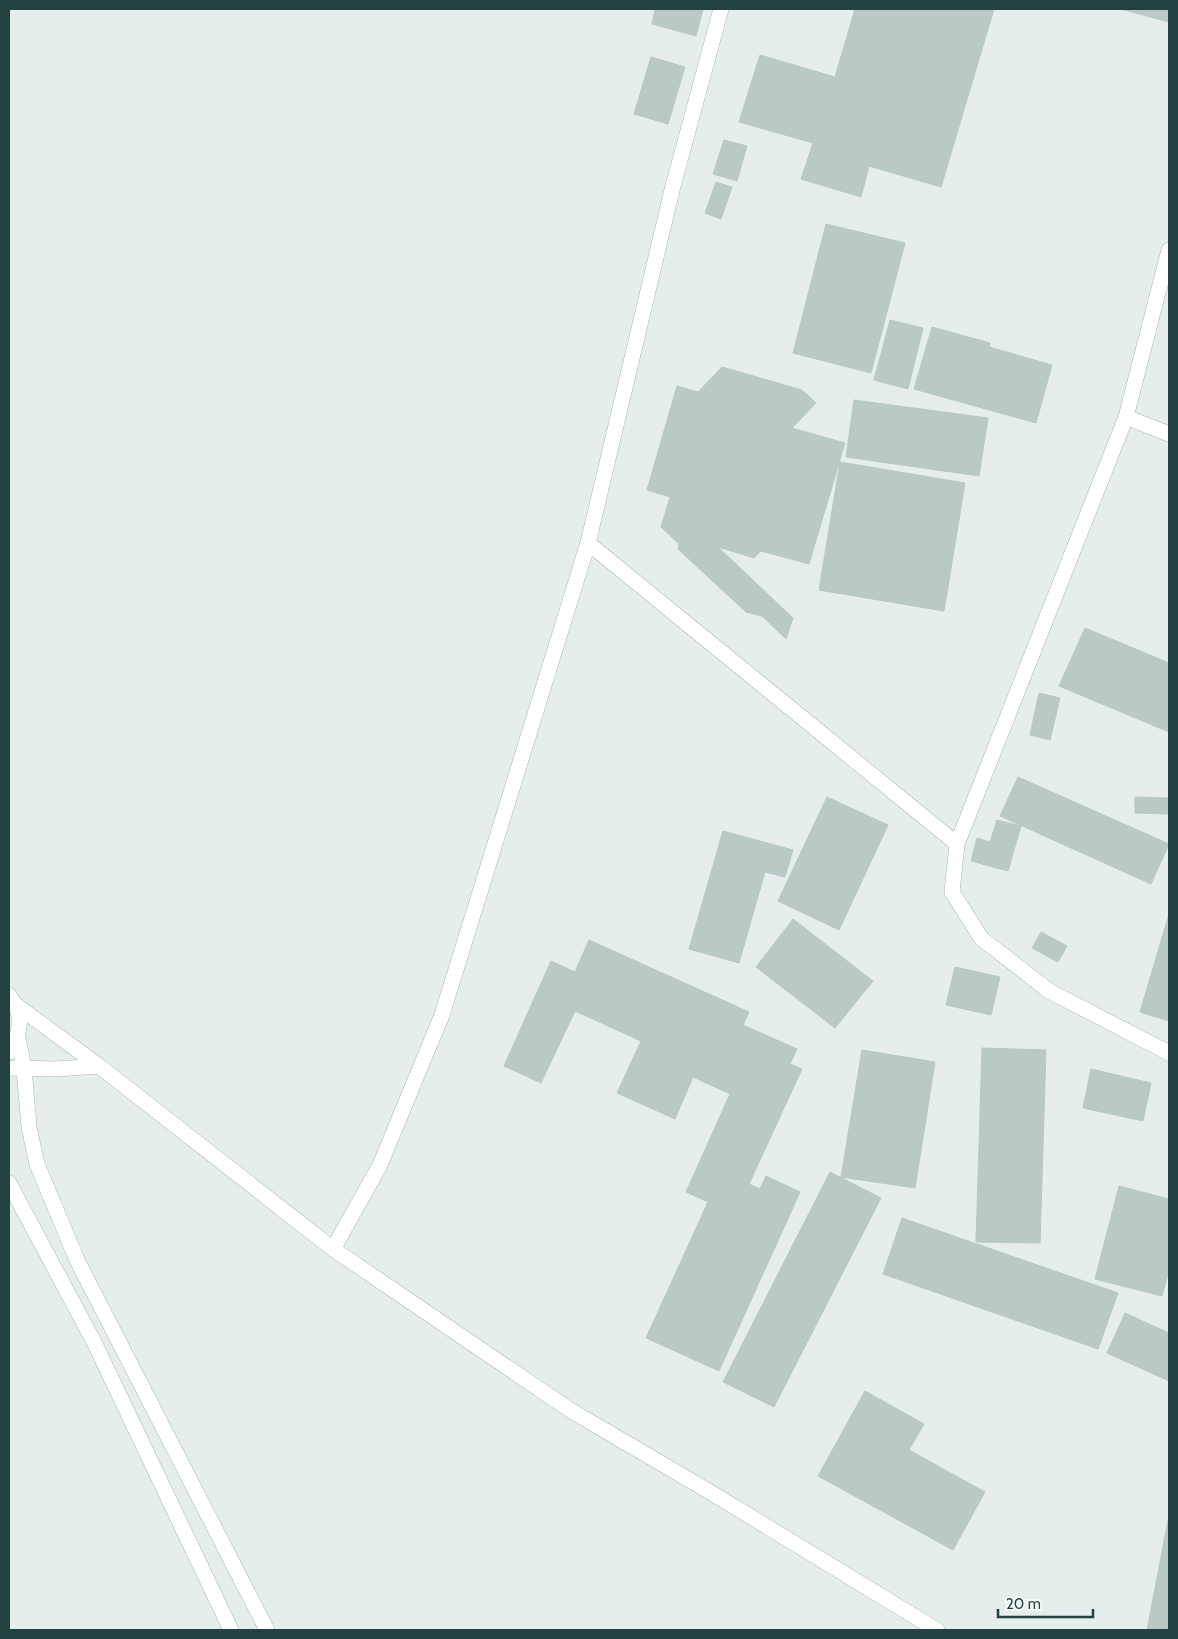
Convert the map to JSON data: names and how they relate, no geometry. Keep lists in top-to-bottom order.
{
  "scale_bar": "20 m"
}
